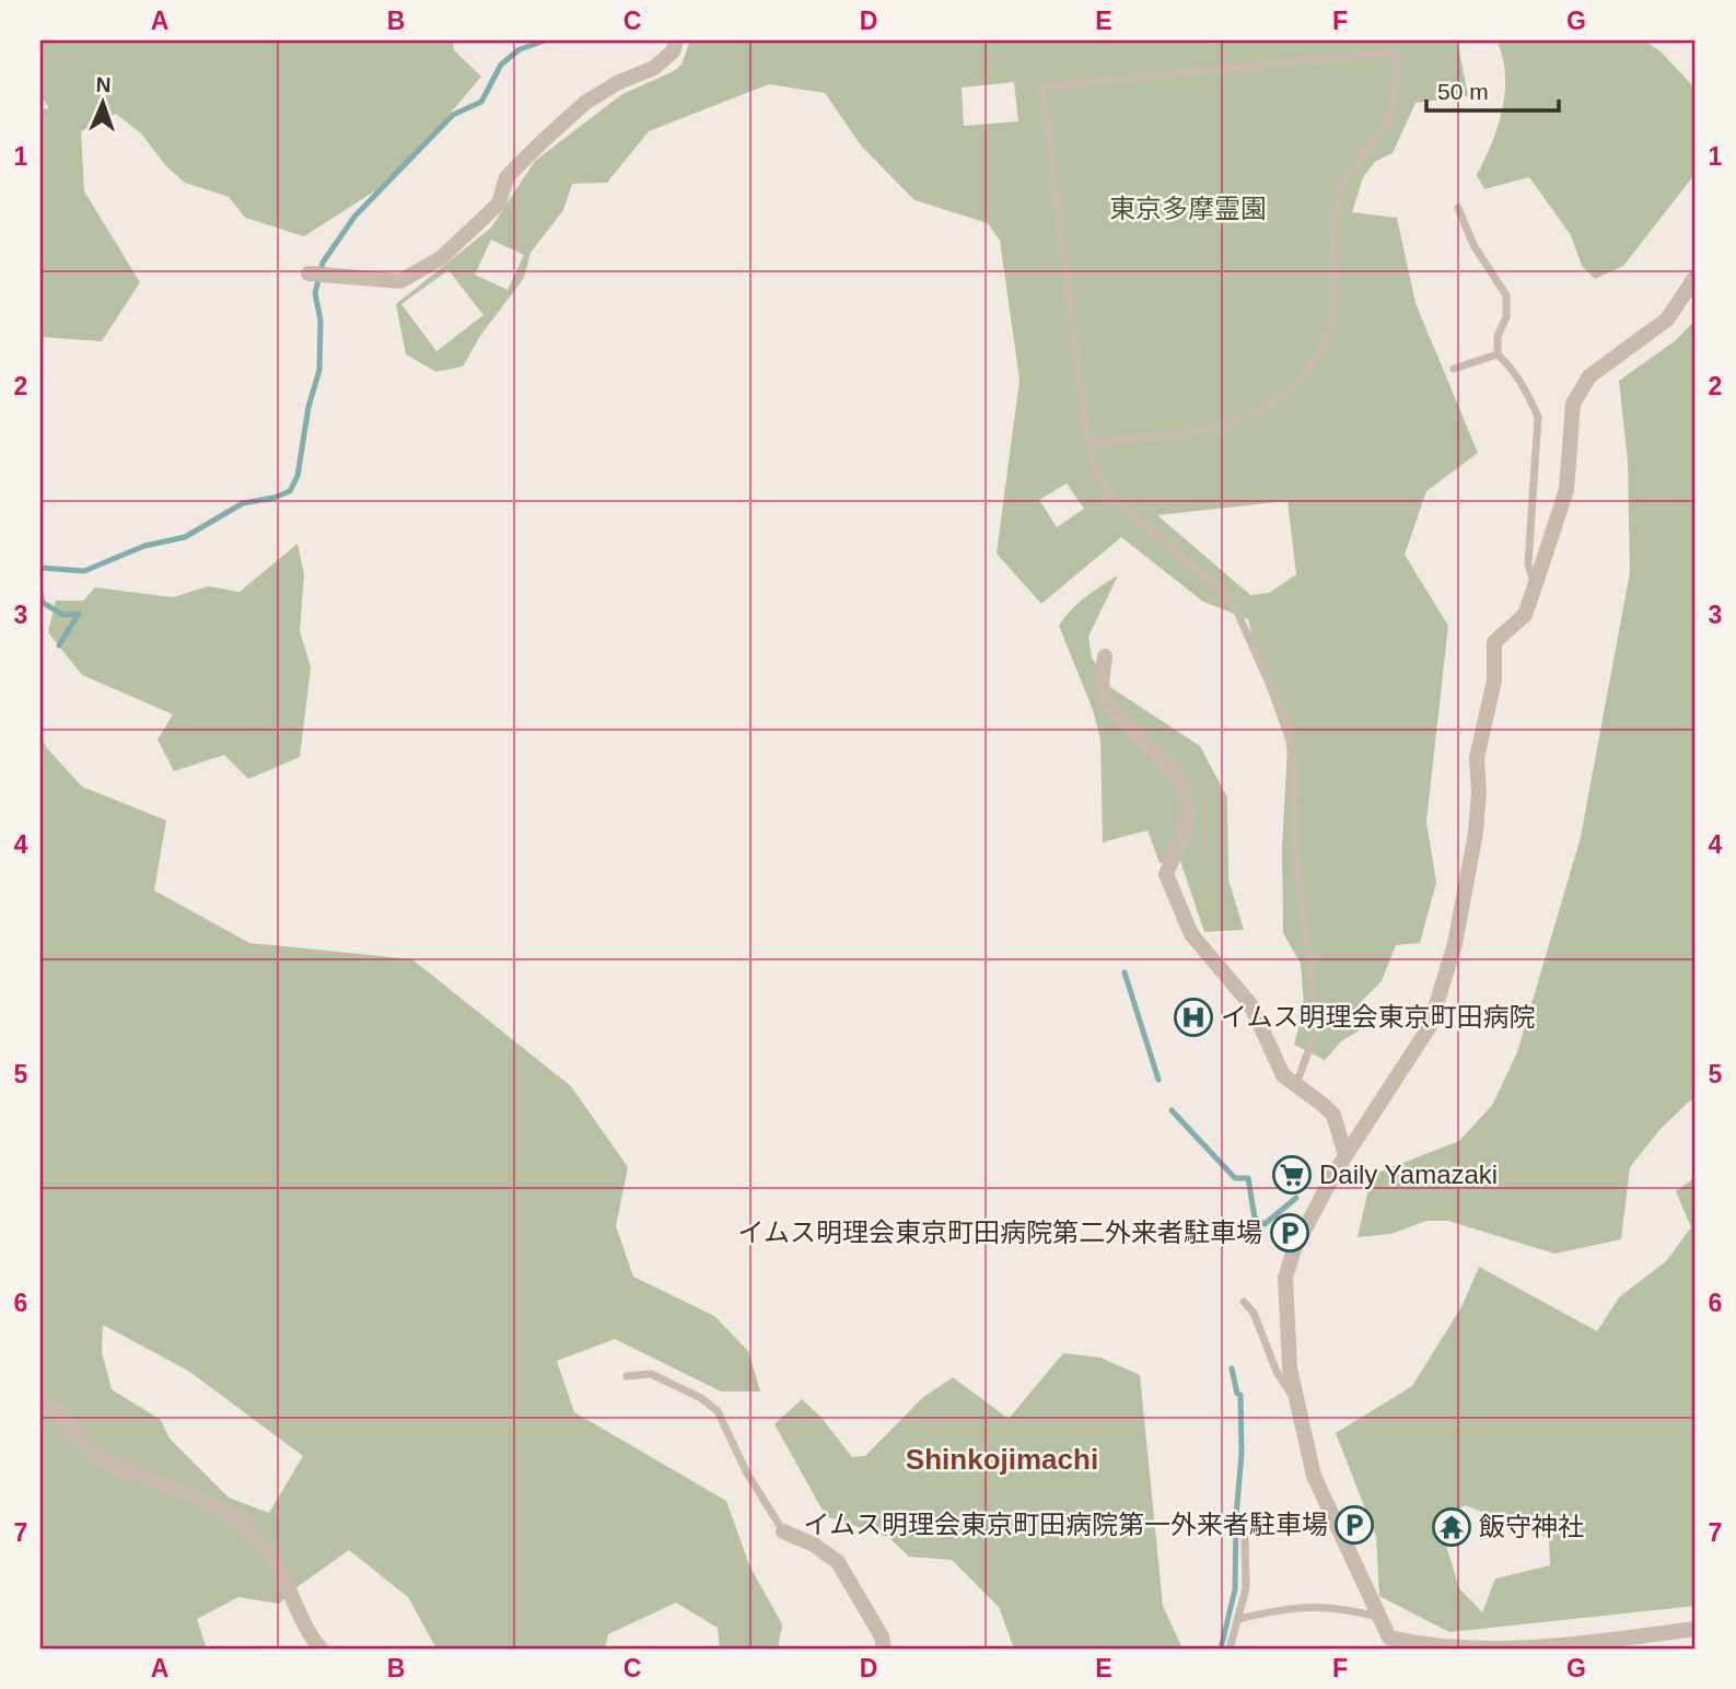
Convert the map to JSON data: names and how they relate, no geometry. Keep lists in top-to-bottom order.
{
  "districts": ["Shinkojimachi"],
  "parks": ["東京多摩霊園"],
  "places": {
    "hospital": ["イムス明理会東京町田病院"],
    "supermarket": ["Daily Yamazaki"],
    "parking": ["イムス明理会東京町田病院第二外来者駐車場", "イムス明理会東京町田病院第一外来者駐車場"],
    "temple": ["飯守神社"]
  },
  "scale_bar": "50 m",
  "north": "top",
  "grid": {
    "columns": [
      "A",
      "B",
      "C",
      "D",
      "E",
      "F",
      "G"
    ],
    "rows": [
      "1",
      "2",
      "3",
      "4",
      "5",
      "6",
      "7"
    ]
  }
}
